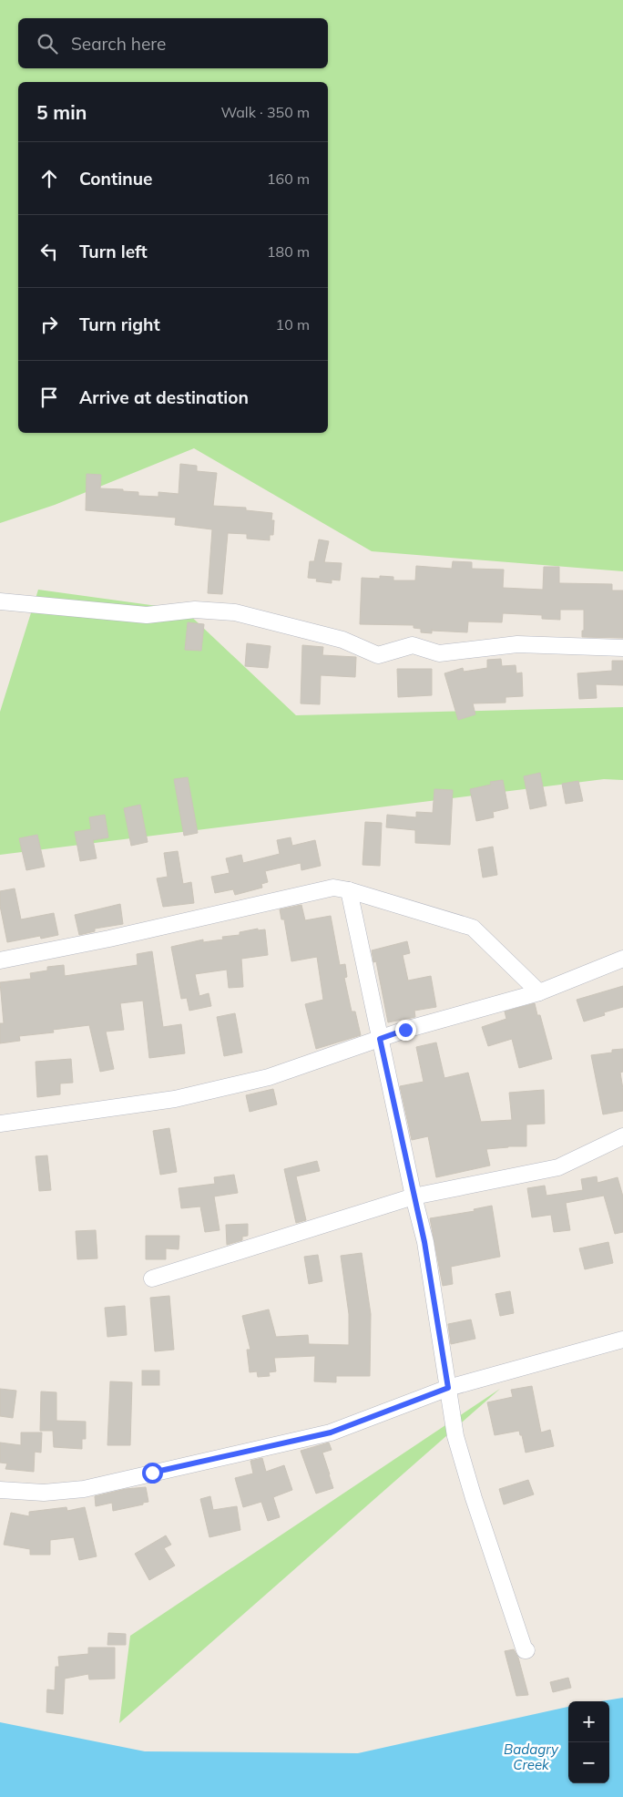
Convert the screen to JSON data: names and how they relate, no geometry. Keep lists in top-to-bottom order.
{
  "water": ["Badagry Creek"],
  "page": {
    "search": "Search here",
    "heading": ["5 min", "Walk · 350 m"],
    "list": [
      ["Continue", "160 m"],
      ["Turn left", "180 m"],
      ["Turn right", "10 m"],
      "Arrive at destination"
    ],
    "map_buttons": ["+", "−"]
  }
}
